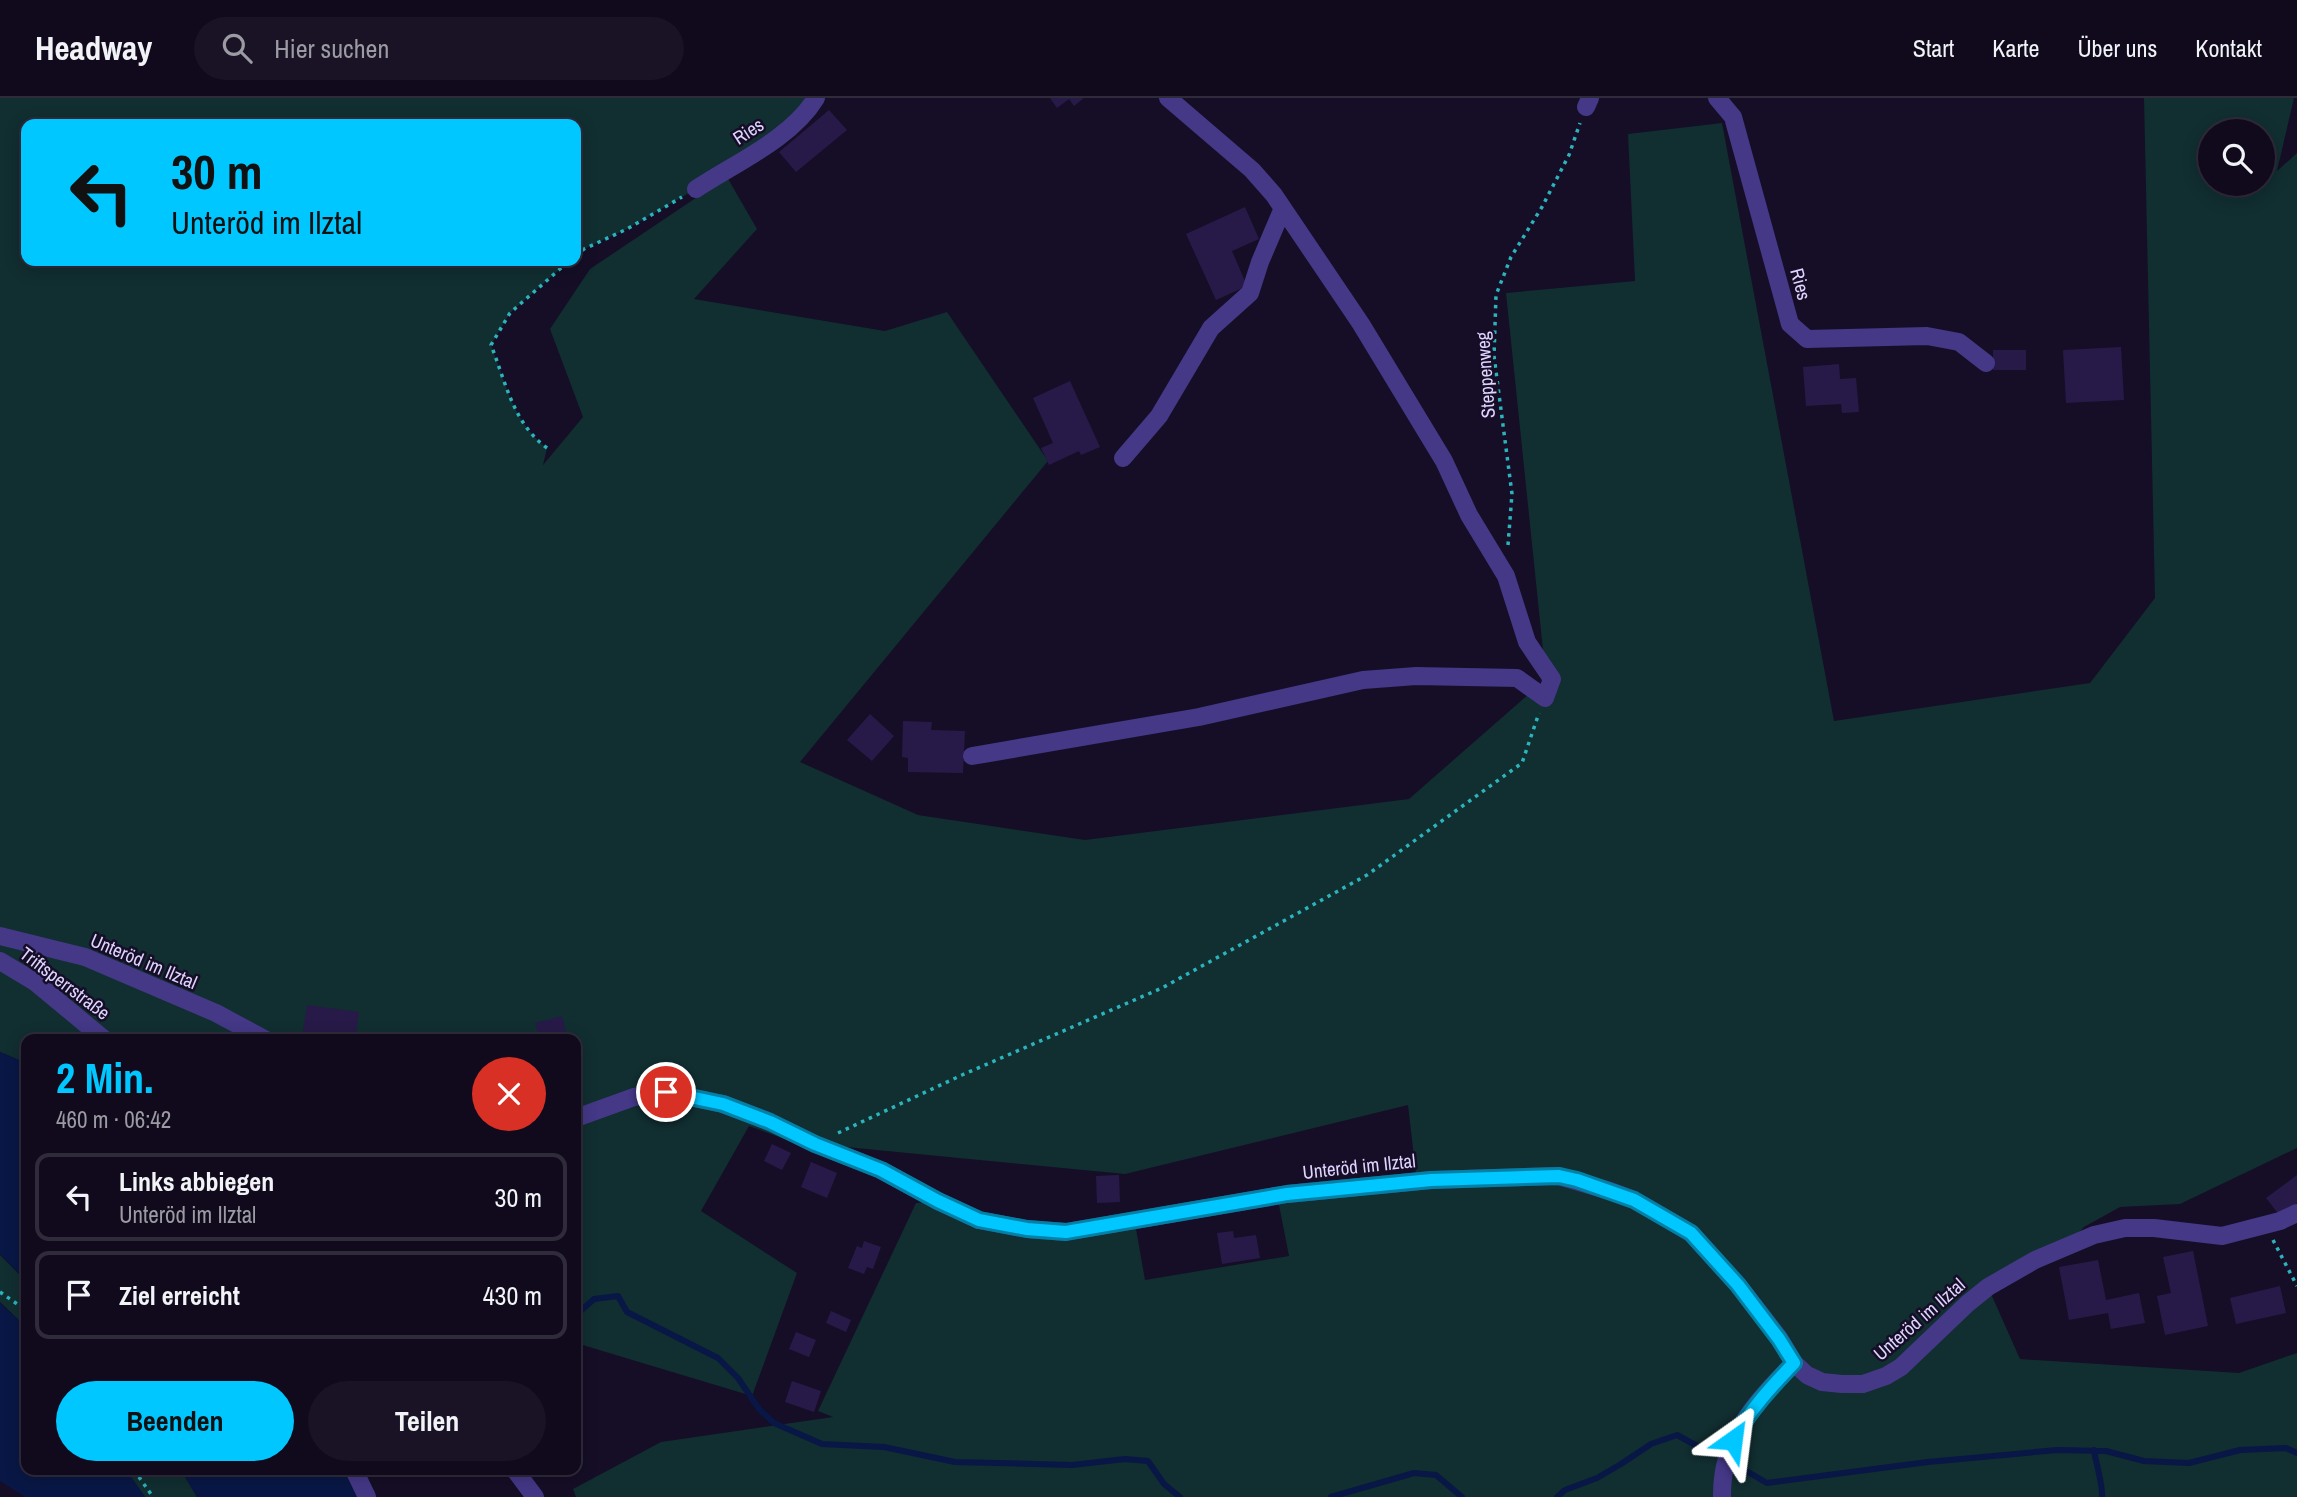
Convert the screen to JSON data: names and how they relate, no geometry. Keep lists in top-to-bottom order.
{
  "streets": {
    "street": ["Ries", "Unteröd im Ilztal", "Triftsperrstraße"],
    "path": ["Steppenweg"]
  },
  "page": {
    "header": "Headway",
    "search": "Hier suchen",
    "nav": [
      "Start",
      "Karte",
      "Über uns",
      "Kontakt"
    ],
    "turn": ["30 m", "Unteröd im Ilztal"],
    "heading": ["2 Min.", "460 m · 06:42"],
    "list": [
      {
        "name": "Links abbiegen",
        "note": "Unteröd im Ilztal",
        "value": "30 m"
      },
      {
        "name": "Ziel erreicht",
        "value": "430 m"
      }
    ],
    "buttons": ["Beenden", "Teilen"]
  }
}
